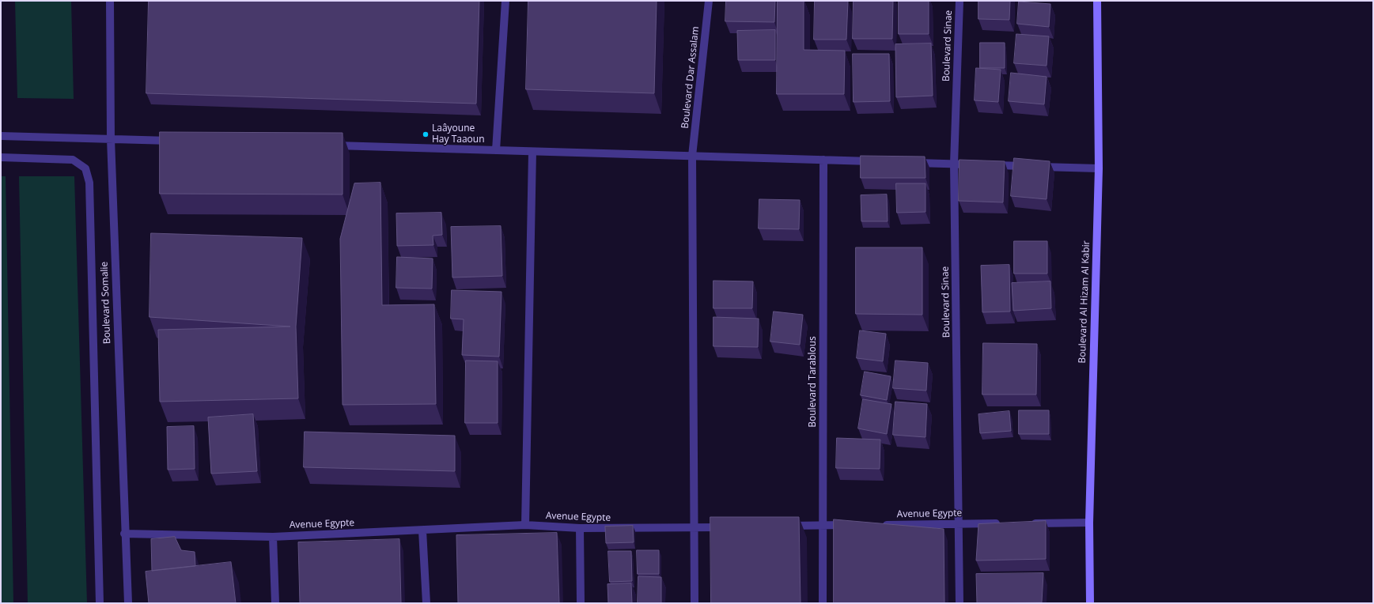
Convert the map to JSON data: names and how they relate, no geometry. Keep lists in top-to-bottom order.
{
  "streets": {
    "main road": ["Boulevard Al Hizam Al Kabir"],
    "street": [
      "Boulevard Sinae",
      "Boulevard Dar Assalam",
      "Boulevard Somalie",
      "Boulevard Tarablous",
      "Avenue Egypte"
    ]
  },
  "crossings": [
    ["Boulevard Sinae", "Avenue Egypte"],
    ["Boulevard Dar Assalam", "Avenue Egypte"],
    ["Boulevard Somalie", "Avenue Egypte"]
  ],
  "places": ["Laâyoune Hay Taaoun"]
}
